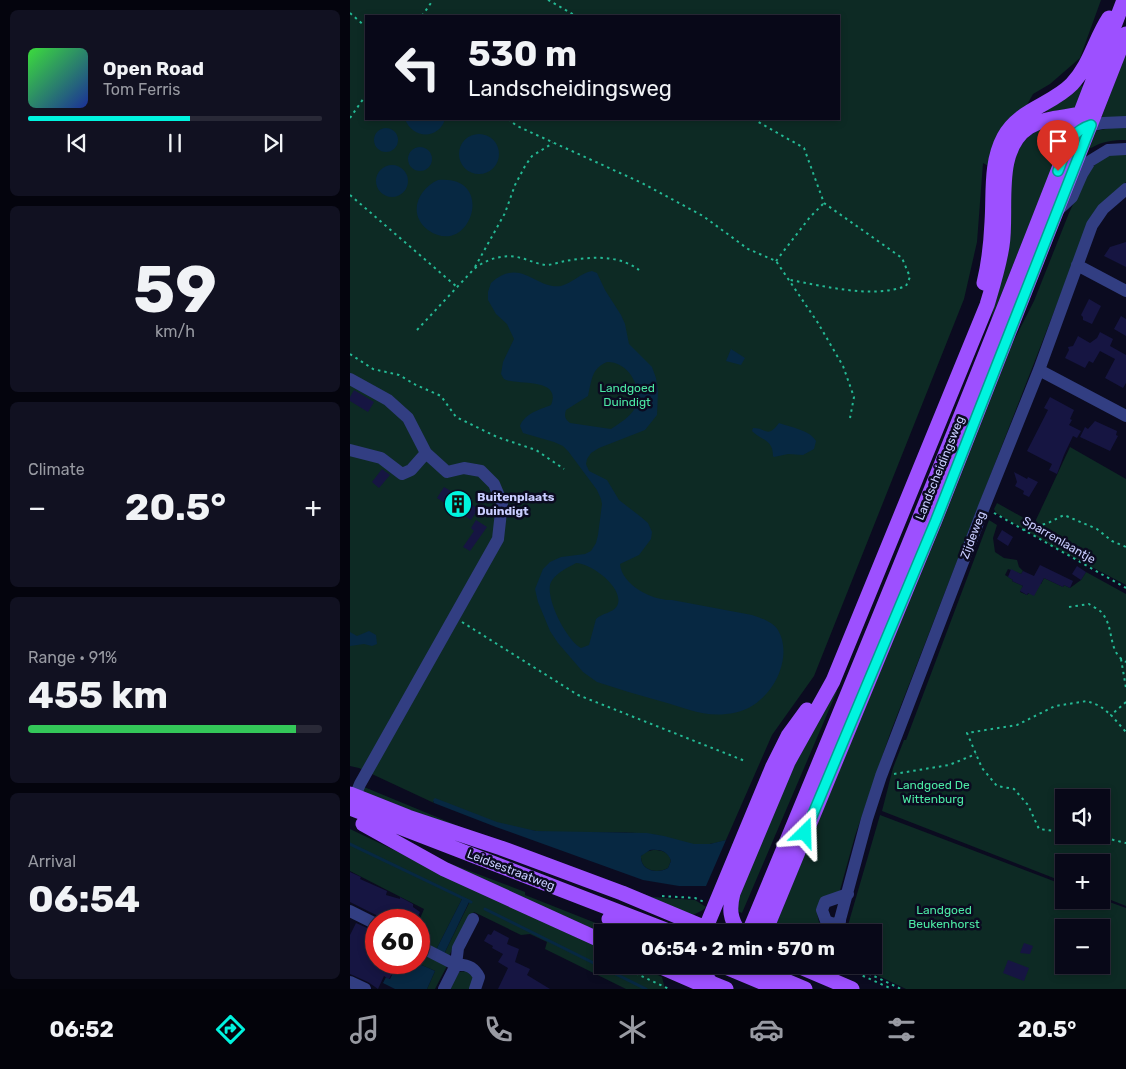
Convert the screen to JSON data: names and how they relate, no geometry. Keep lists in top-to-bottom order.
{
  "streets": {
    "main road": ["Landscheidingsweg", "Leidsestraatweg"],
    "street": ["Zijdeweg"],
    "path": ["Sparrenlaantje"]
  },
  "crossings": [
    ["Zijdeweg", "Sparrenlaantje"]
  ],
  "parks": ["Landgoed Duindigt", "Landgoed De Wittenburg", "Landgoed Beukenhorst"],
  "places": {
    "building": ["Buitenplaats Duindigt"]
  },
  "page": {
    "turn": ["530 m", "Landscheidingsweg"],
    "song": ["Open Road", "Tom Ferris"],
    "tile": [
      ["59", "km/h"],
      "Climate",
      ["Range · 91%", "455 km"],
      ["Arrival", "06:54"]
    ],
    "heat": ["−", "20.5°", "+"],
    "map_buttons": ["+", "−"],
    "limit": "60",
    "trip": "06:54 · 2 min · 570 m",
    "tabs": ["06:52", "20.5°"]
  }
}
